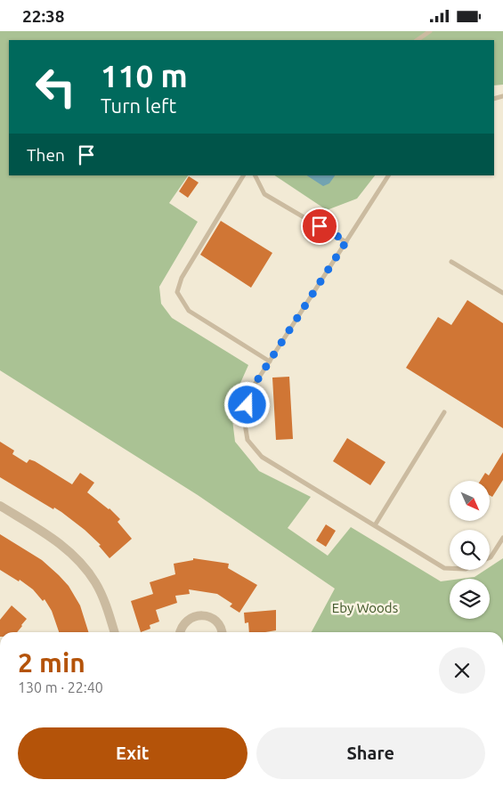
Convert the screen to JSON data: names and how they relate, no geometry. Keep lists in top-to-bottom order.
{
  "parks": ["Eby Woods"],
  "north": "bottom right",
  "page": {
    "status": "22:38",
    "turn": ["110 m", "Turn left"],
    "then": "Then",
    "heading": ["2 min", "130 m · 22:40"],
    "buttons": ["Exit", "Share"]
  }
}
